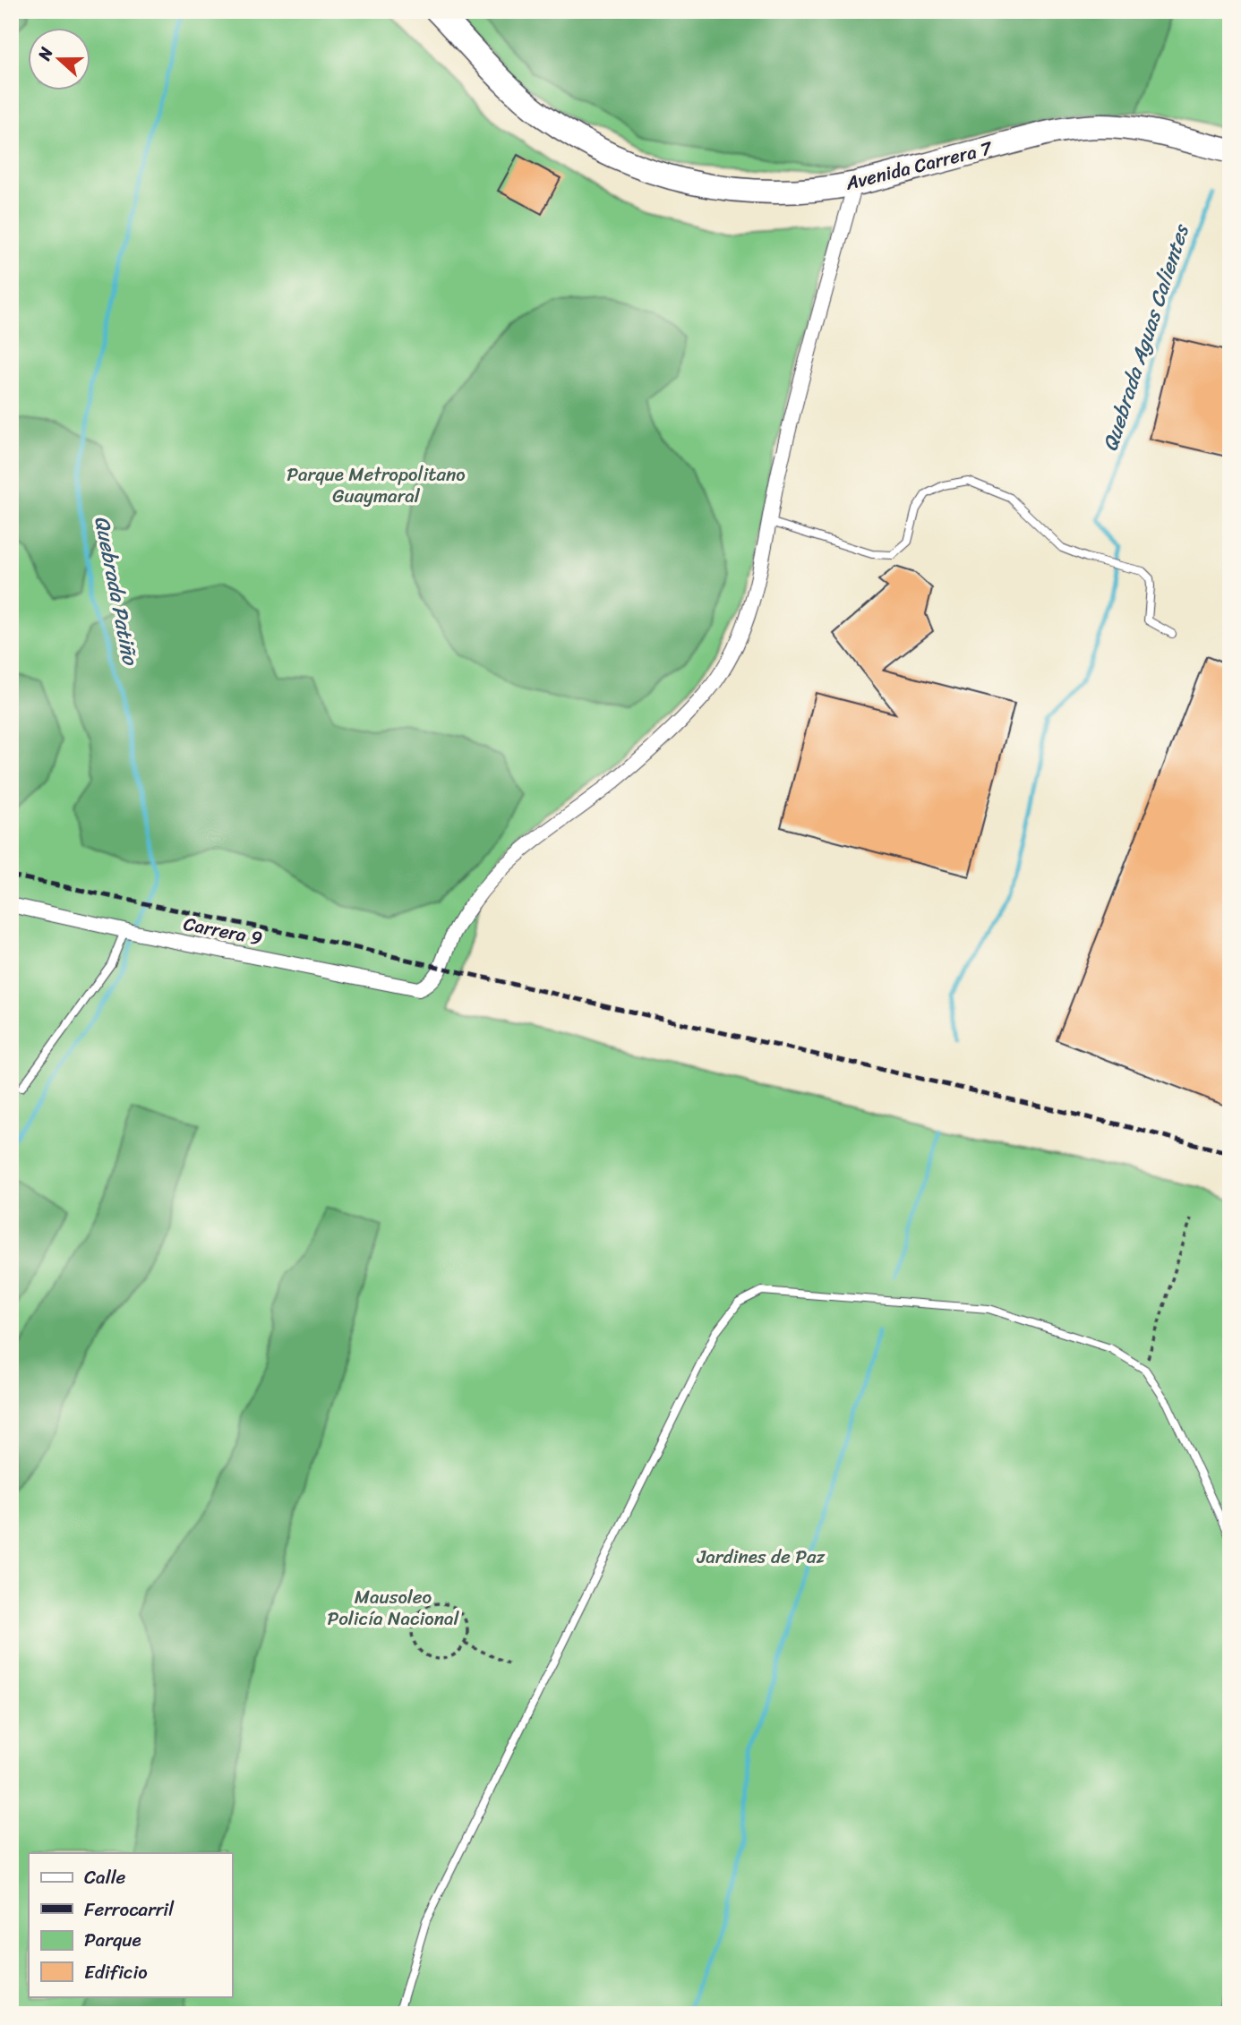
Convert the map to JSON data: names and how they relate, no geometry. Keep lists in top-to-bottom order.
{
  "streets": {
    "main road": ["Avenida Carrera 7"],
    "street": ["Carrera 9"]
  },
  "water": ["Quebrada Aguas Calientes", "Quebrada Patiño"],
  "parks": ["Parque Metropolitano Guaymaral", "Jardines de Paz", "Mausoleo Policía Nacional"],
  "legend": [
    "Calle",
    "Ferrocarril",
    "Parque",
    "Edificio"
  ],
  "north": "left"
}
